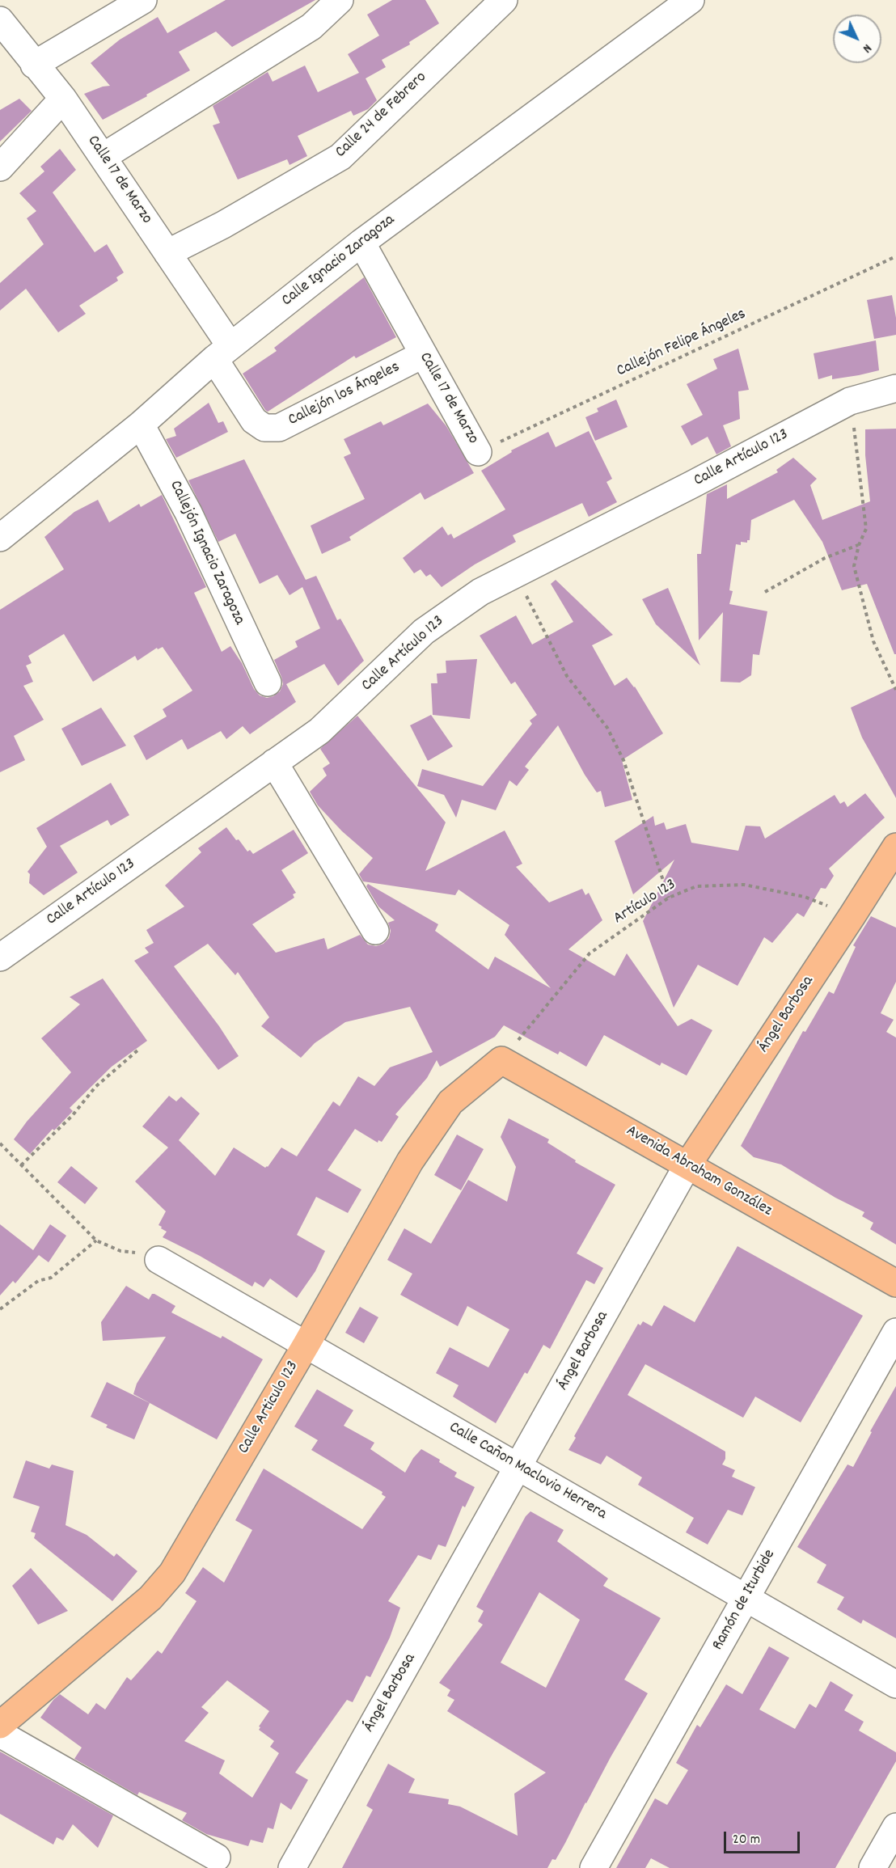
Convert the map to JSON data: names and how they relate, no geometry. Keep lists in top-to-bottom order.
{
  "streets": {
    "main road": ["Ángel Barbosa", "Avenida Abraham González", "Calle Articulo 123"],
    "street": [
      "Calle 24 de Febrero",
      "Calle 17 de Marzo",
      "Calle Ignacio Zaragoza",
      "Callejón los Ángeles",
      "Calle Artículo 123",
      "Callejón Ignacio Zaragoza",
      "Calle Cañon Maclovio Herrera",
      "Ramón de Iturbide"
    ],
    "path": ["Callejón Felipe Ángeles", "Artículo 123"]
  },
  "crossings": [
    ["Calle 24 de Febrero", "Calle 17 de Marzo"],
    ["Calle 17 de Marzo", "Calle Ignacio Zaragoza"],
    ["Calle 17 de Marzo", "Callejón Felipe Ángeles"],
    ["Calle 17 de Marzo", "Callejón los Ángeles"],
    ["Calle Ignacio Zaragoza", "Callejón los Ángeles"],
    ["Calle Ignacio Zaragoza", "Callejón Ignacio Zaragoza"],
    ["Artículo 123", "Ángel Barbosa"],
    ["Artículo 123", "Avenida Abraham González"],
    ["Artículo 123", "Calle Articulo 123"],
    ["Ángel Barbosa", "Avenida Abraham González"],
    ["Ángel Barbosa", "Calle Cañon Maclovio Herrera"],
    ["Avenida Abraham González", "Calle Articulo 123"],
    ["Calle Articulo 123", "Calle Cañon Maclovio Herrera"],
    ["Calle Cañon Maclovio Herrera", "Ramón de Iturbide"]
  ],
  "scale_bar": "20 m",
  "north": "bottom right"
}
